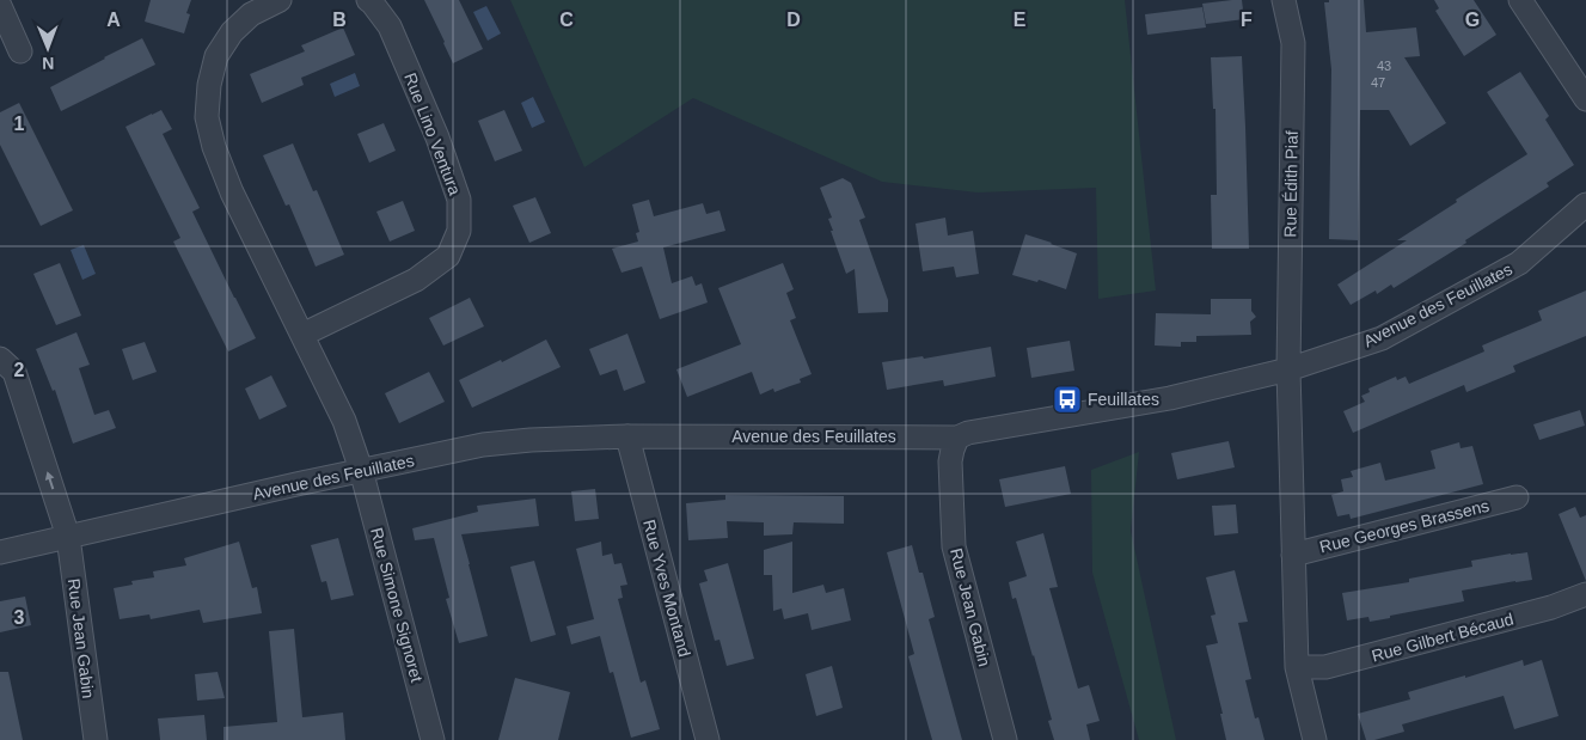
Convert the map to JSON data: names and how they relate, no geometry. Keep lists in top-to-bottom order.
{
  "streets": {
    "street": [
      "Rue Lino Ventura",
      "Rue Édith Piaf",
      "Avenue des Feuillates",
      "Rue Georges Brassens",
      "Rue Yves Montand",
      "Rue Simone Signoret",
      "Rue Jean Gabin",
      "Rue Gilbert Bécaud"
    ]
  },
  "crossings": [
    ["Rue Édith Piaf", "Avenue des Feuillates"],
    ["Avenue des Feuillates", "Rue Yves Montand"],
    ["Avenue des Feuillates", "Rue Simone Signoret"],
    ["Avenue des Feuillates", "Rue Jean Gabin"]
  ],
  "places": {
    "bus stop": ["Feuillates"]
  },
  "house_numbers": ["43", "47"],
  "north": "bottom",
  "grid": {
    "columns": [
      "A",
      "B",
      "C",
      "D",
      "E",
      "F",
      "G"
    ],
    "rows": ["1", "2", "3"]
  }
}
